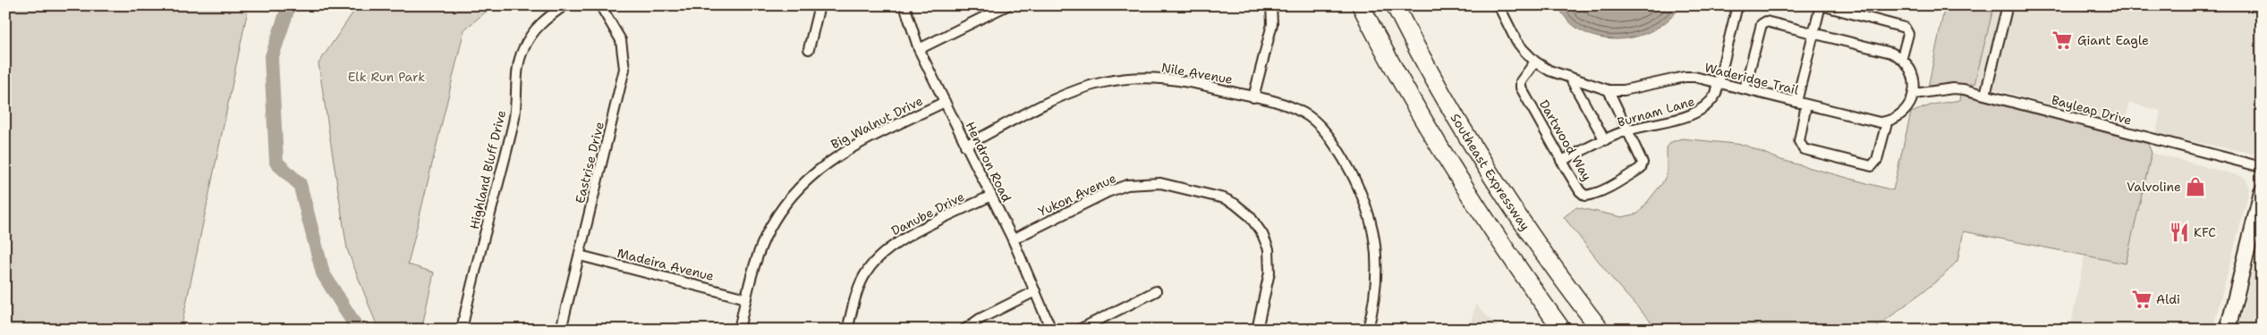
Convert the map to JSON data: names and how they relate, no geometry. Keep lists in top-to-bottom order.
{
  "streets": {
    "highway": ["Southeast Expressway"],
    "street": [
      "Nile Avenue",
      "Waderidge Trail",
      "Bayleap Drive",
      "Burnam Lane",
      "Big Walnut Drive",
      "Dartwood Way",
      "Hendron Road",
      "Eastrise Drive",
      "Highland Bluff Drive",
      "Yukon Avenue",
      "Danube Drive",
      "Madeira Avenue"
    ]
  },
  "crossings": [
    ["Nile Avenue", "Hendron Road"],
    ["Waderidge Trail", "Burnam Lane"],
    ["Waderidge Trail", "Dartwood Way"],
    ["Burnam Lane", "Dartwood Way"],
    ["Big Walnut Drive", "Hendron Road"],
    ["Big Walnut Drive", "Madeira Avenue"],
    ["Hendron Road", "Yukon Avenue"],
    ["Hendron Road", "Danube Drive"],
    ["Eastrise Drive", "Madeira Avenue"]
  ],
  "parks": ["Elk Run Park"],
  "places": {
    "supermarket": ["Giant Eagle", "Aldi"],
    "shop": ["Valvoline"],
    "restaurant": ["KFC"]
  }
}
